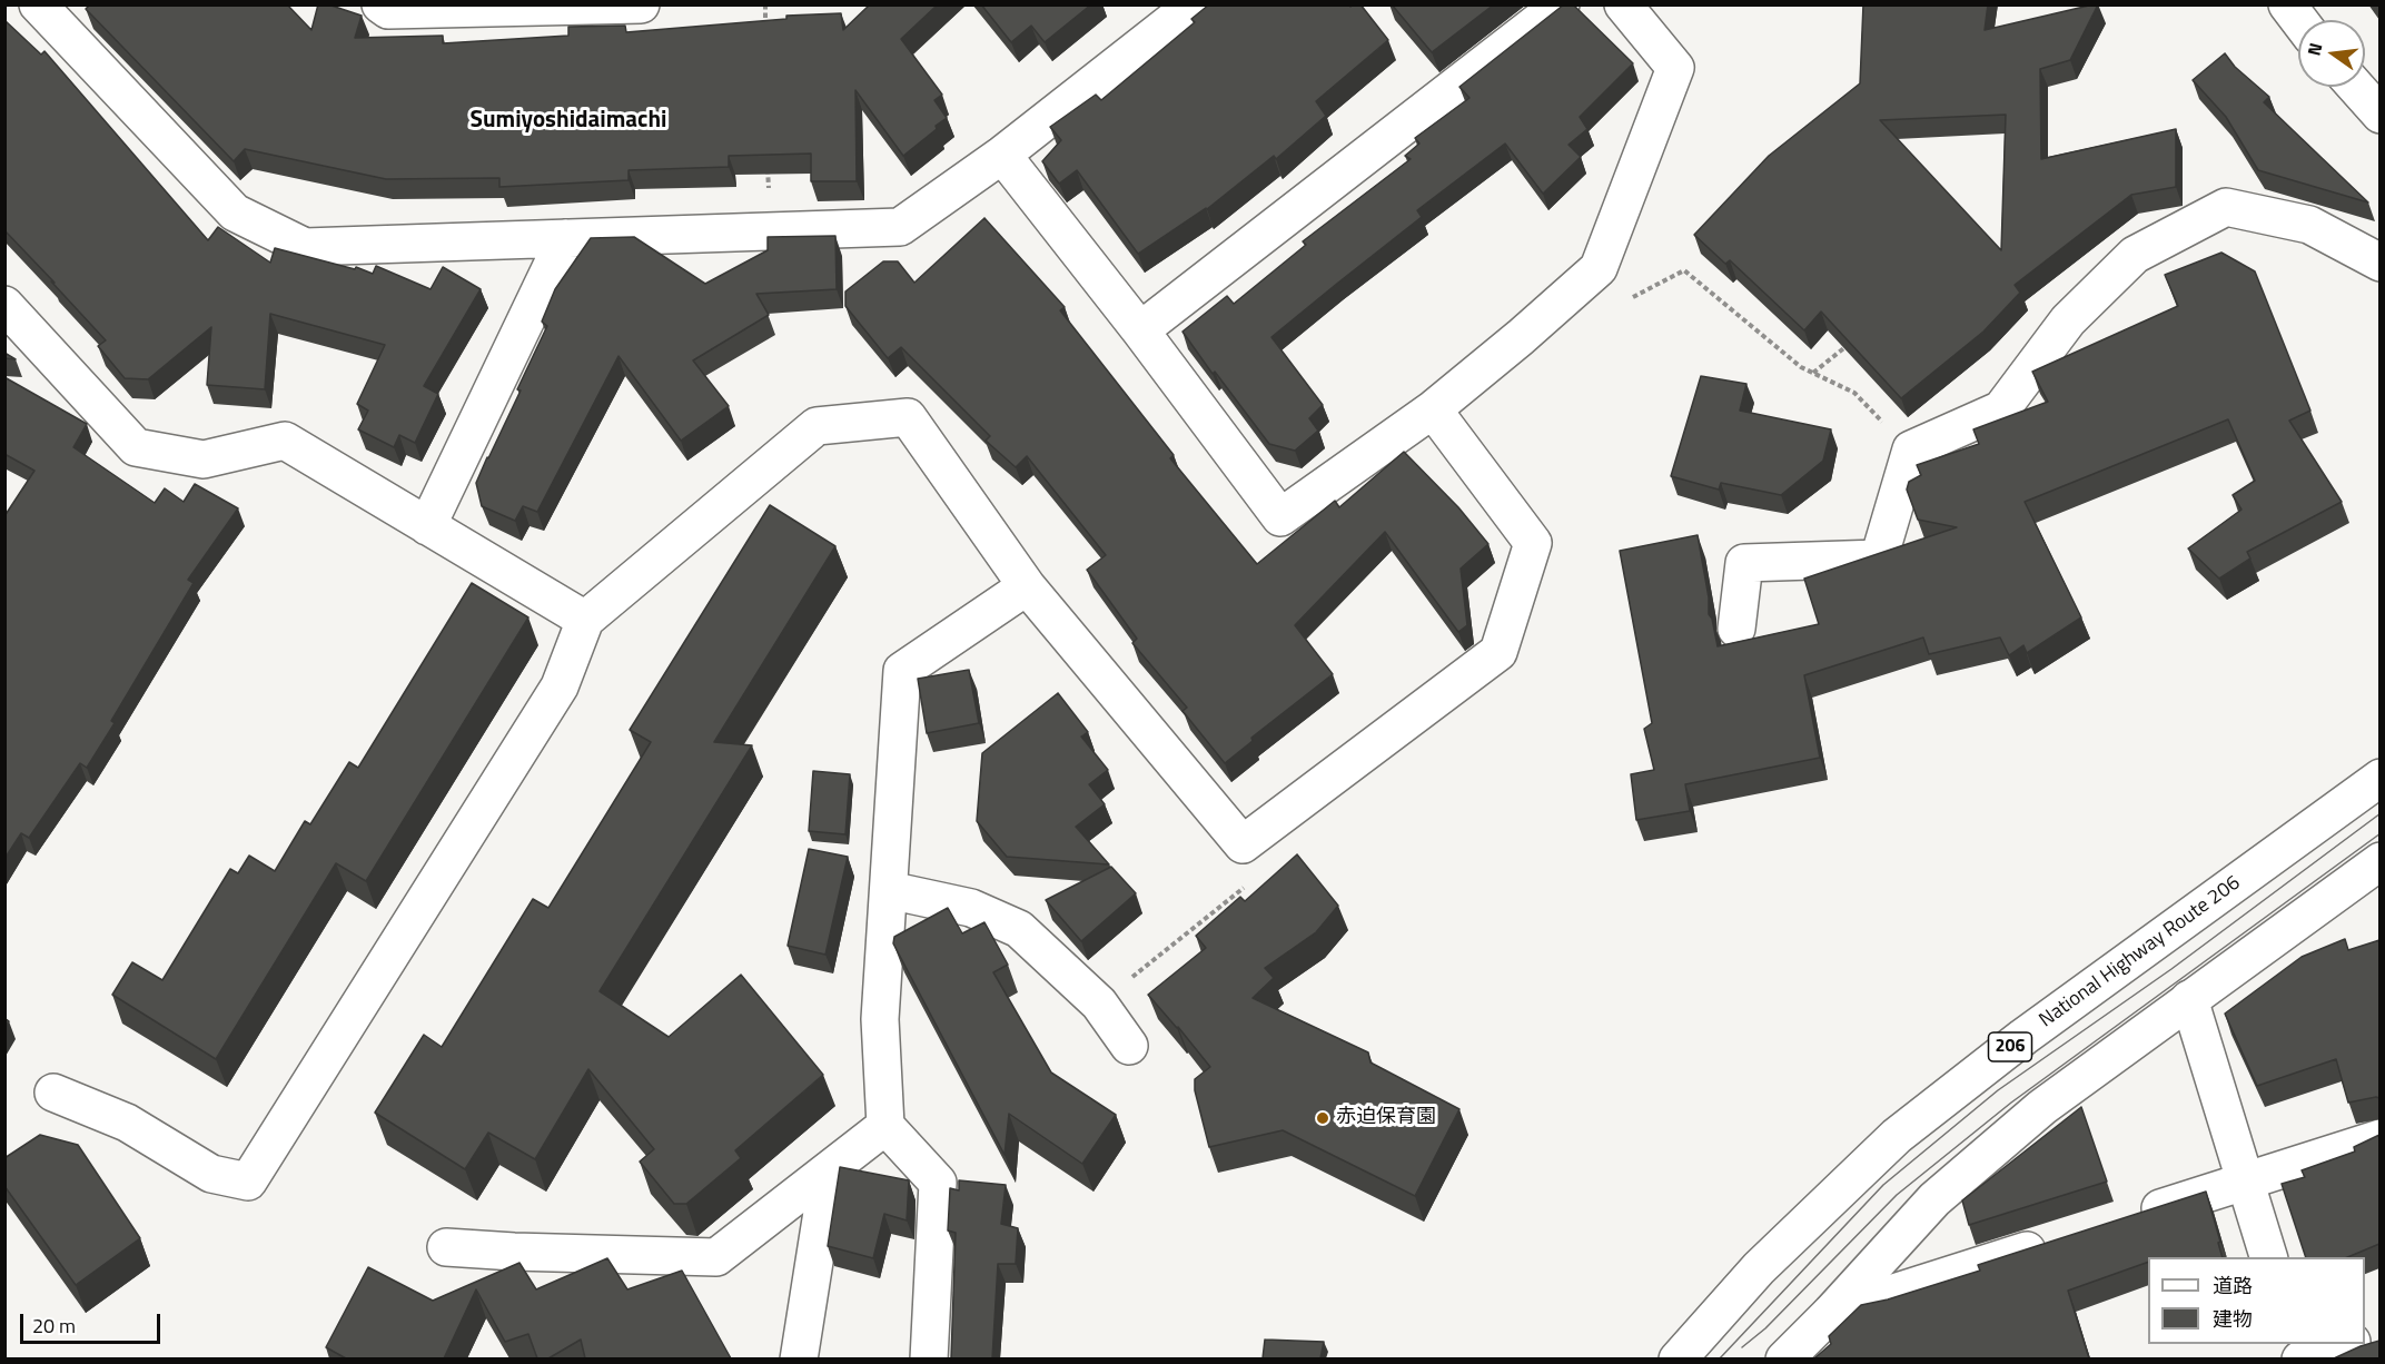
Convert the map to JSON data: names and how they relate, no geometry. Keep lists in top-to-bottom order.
{
  "streets": {
    "main road": ["National Highway Route 206", "206"]
  },
  "districts": ["Sumiyoshidaimachi"],
  "places": ["赤迫保育園"],
  "legend": ["道路", "建物"],
  "scale_bar": "20 m",
  "north": "left"
}
